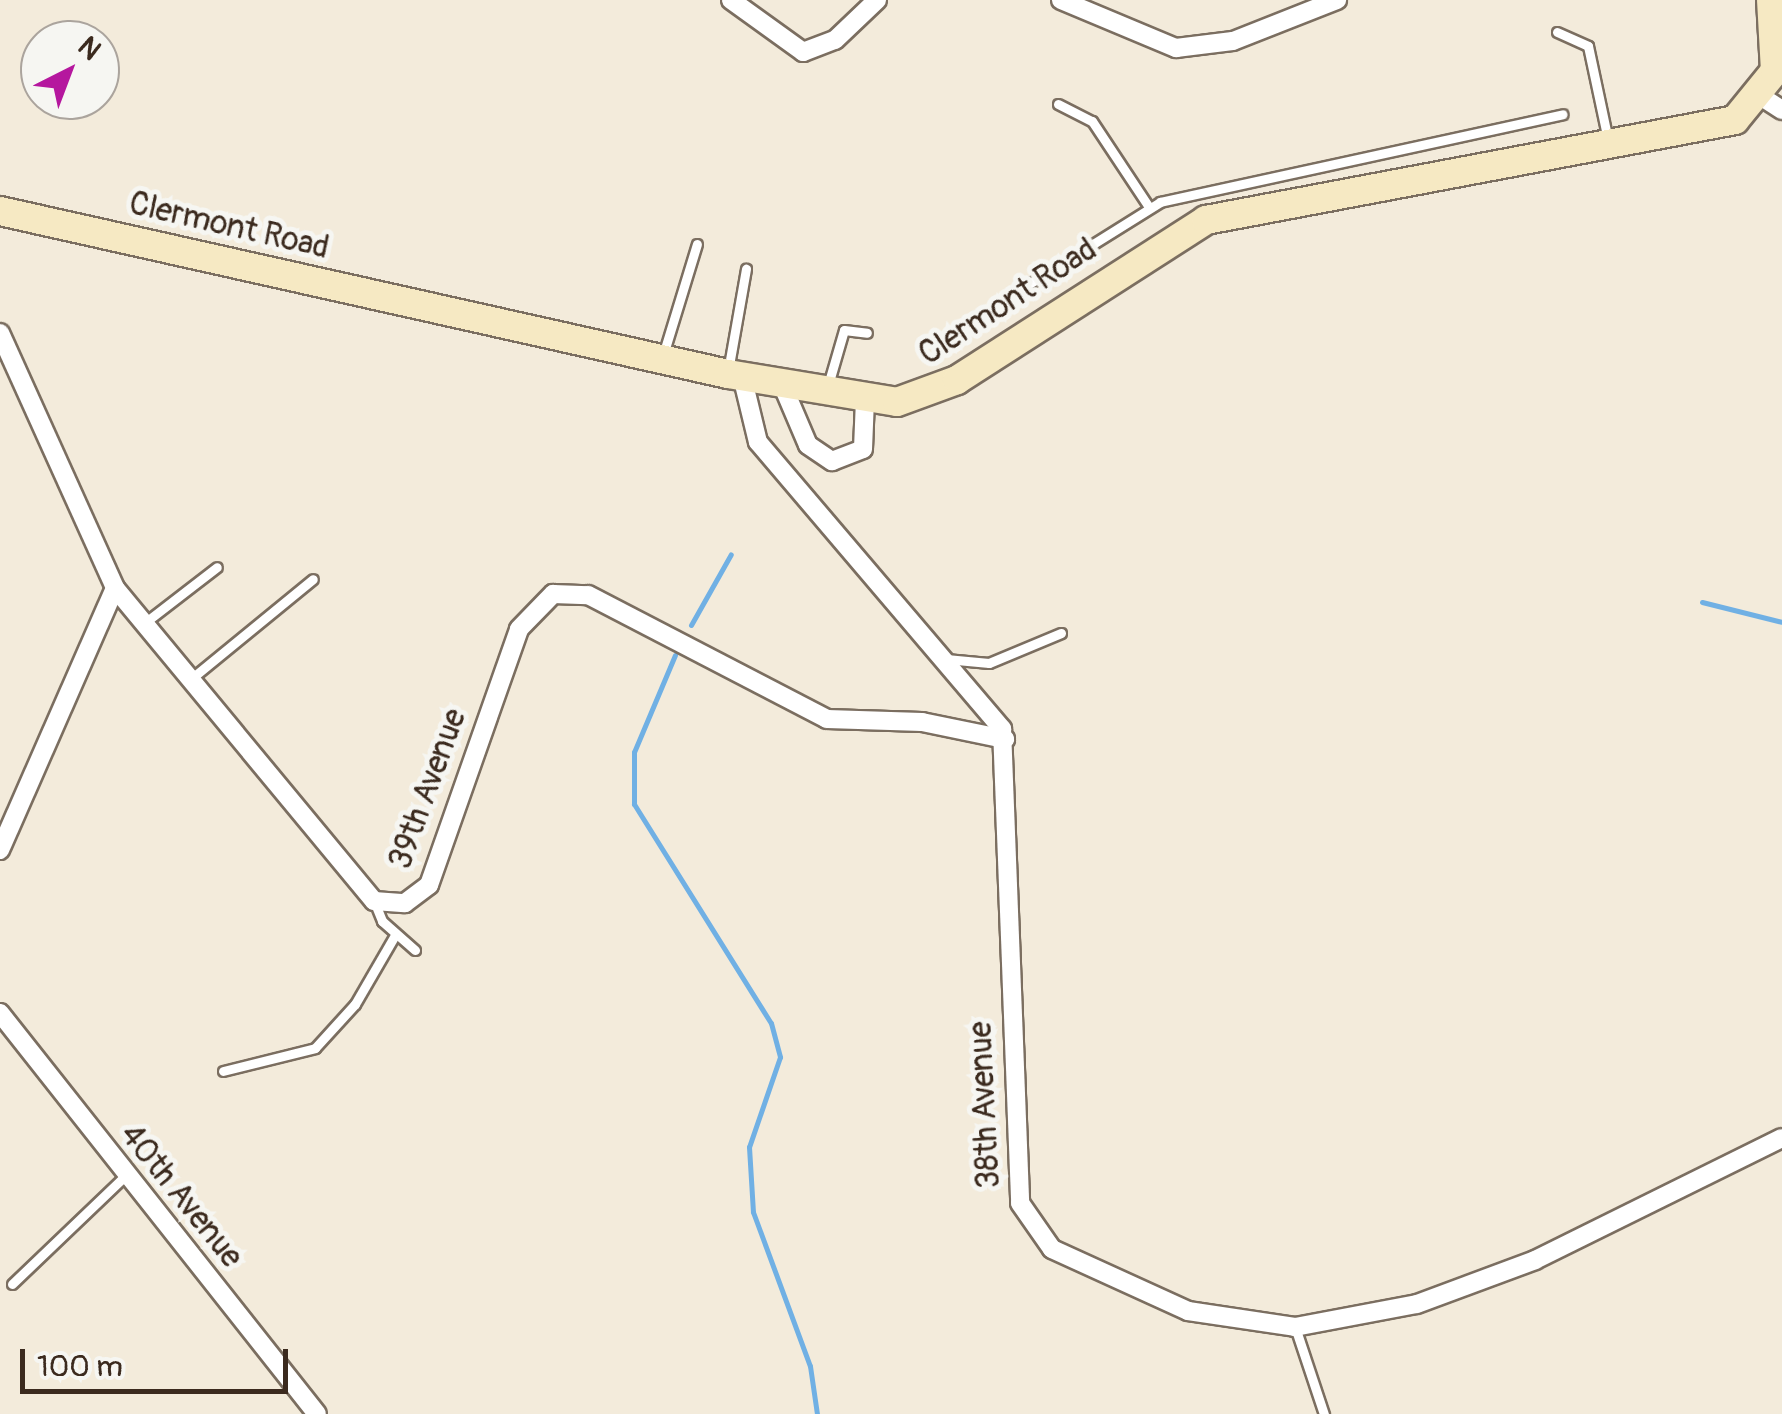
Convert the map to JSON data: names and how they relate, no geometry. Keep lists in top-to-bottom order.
{
  "streets": {
    "street": [
      "Clermont Road",
      "39th Avenue",
      "38th Avenue",
      "40th Avenue"
    ]
  },
  "crossings": [
    ["39th Avenue", "38th Avenue"]
  ],
  "scale_bar": "100 m",
  "north": "top right"
}
